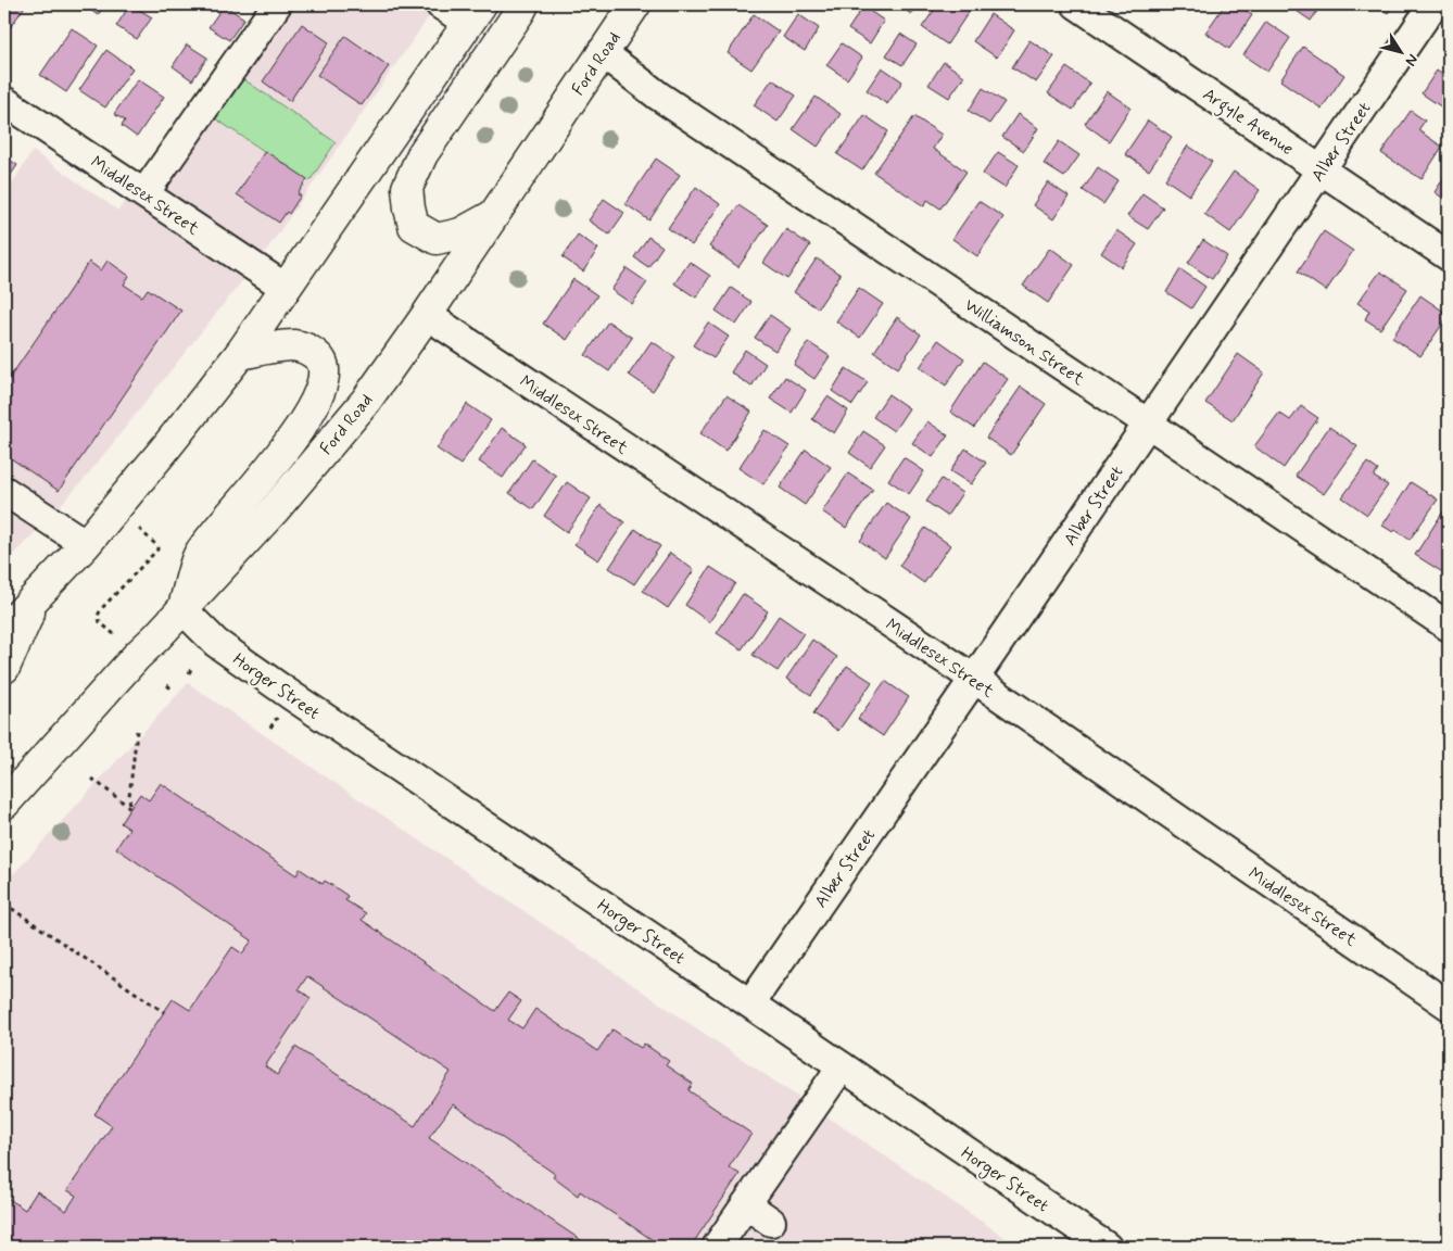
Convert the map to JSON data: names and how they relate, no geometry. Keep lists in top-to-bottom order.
{
  "streets": {
    "main road": ["Ford Road"],
    "street": [
      "Argyle Avenue",
      "Alber Street",
      "Middlesex Street",
      "Williamson Street",
      "Horger Street"
    ]
  },
  "crossings": [
    ["Ford Road", "Middlesex Street"],
    ["Ford Road", "Williamson Street"],
    ["Ford Road", "Horger Street"],
    ["Argyle Avenue", "Alber Street"],
    ["Alber Street", "Middlesex Street"],
    ["Alber Street", "Williamson Street"],
    ["Alber Street", "Horger Street"]
  ],
  "north": "bottom right"
}
